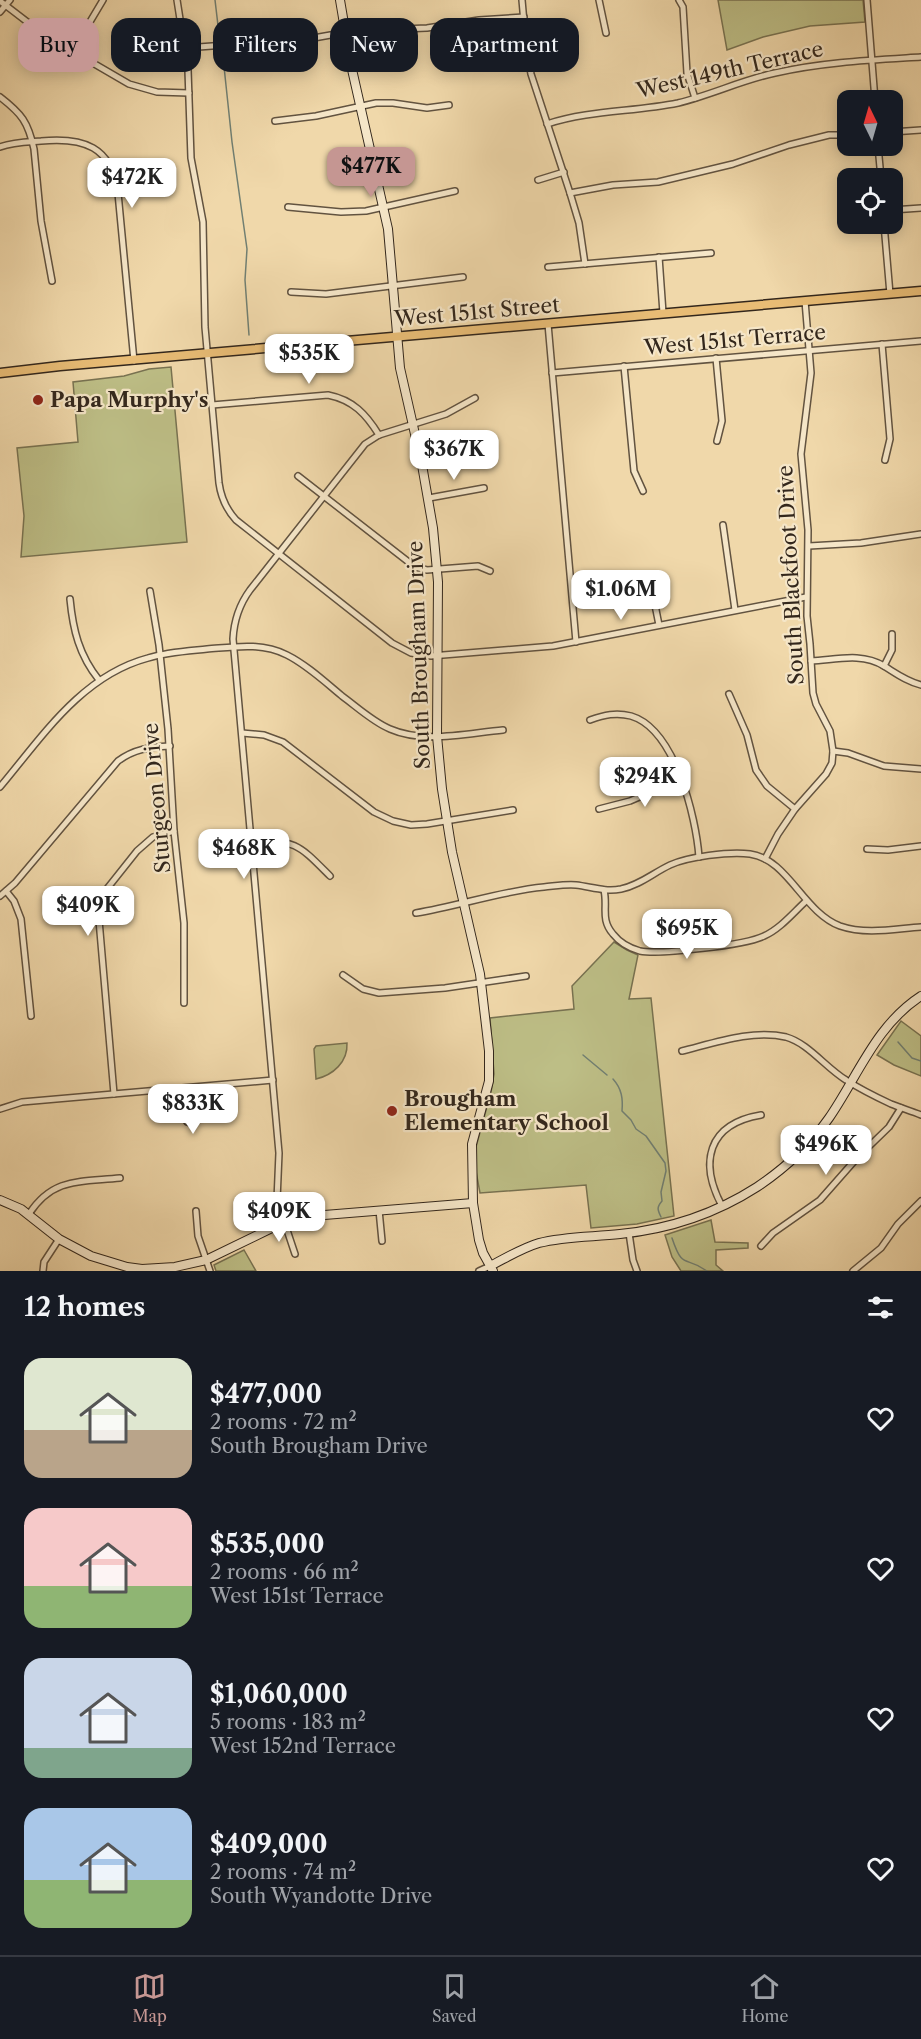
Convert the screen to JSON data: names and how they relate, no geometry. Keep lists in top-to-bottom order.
{
  "streets": {
    "main road": ["West 151st Street"],
    "street": [
      "West 149th Terrace",
      "West 151st Terrace",
      "South Blackfoot Drive",
      "South Brougham Drive",
      "Sturgeon Drive"
    ]
  },
  "crossings": [
    ["West 151st Street", "South Blackfoot Drive"],
    ["West 151st Street", "South Brougham Drive"],
    ["West 151st Terrace", "South Blackfoot Drive"]
  ],
  "places": ["Papa Murphy's", "Brougham Elementary School"],
  "north": "top",
  "page": {
    "chip": [
      "Buy",
      "Rent",
      "Filters",
      "New",
      "Apartment"
    ],
    "price": [
      "$477K",
      "$472K",
      "$535K",
      "$367K",
      "$1.06M",
      "$294K",
      "$468K",
      "$409K",
      "$695K",
      "$833K",
      "$496K",
      "$409K"
    ],
    "heading": "12 homes",
    "list": [
      {
        "name": "$477,000",
        "note": "2 rooms · 72 m² · South Brougham Drive"
      },
      {
        "name": "$535,000",
        "note": "2 rooms · 66 m² · West 151st Terrace"
      },
      {
        "name": "$1,060,000",
        "note": "5 rooms · 183 m² · West 152nd Terrace"
      },
      {
        "name": "$409,000",
        "note": "2 rooms · 74 m² · South Wyandotte Drive"
      }
    ],
    "tabs": ["Map", "Saved", "Home"]
  }
}
